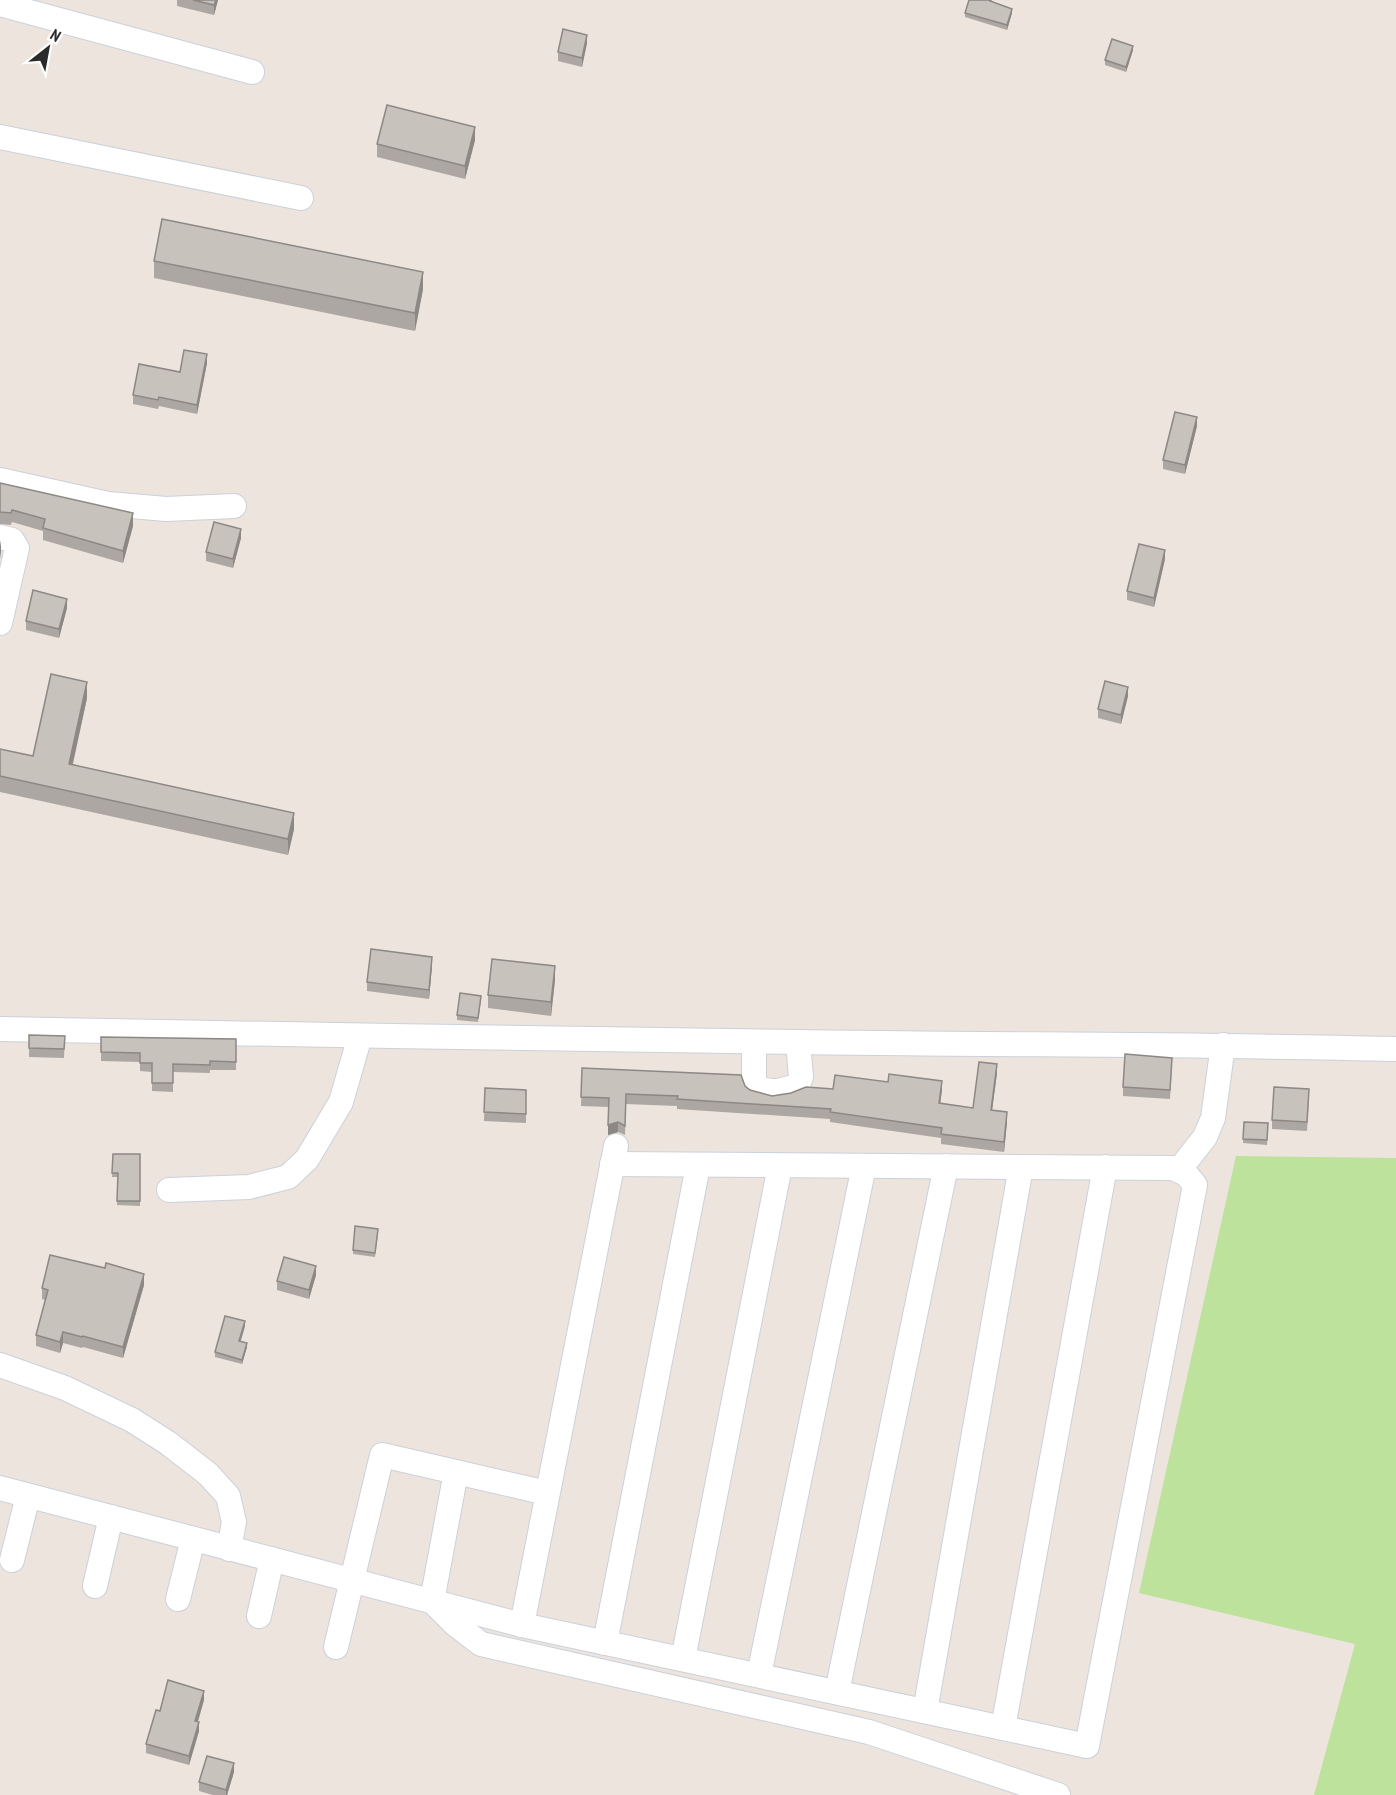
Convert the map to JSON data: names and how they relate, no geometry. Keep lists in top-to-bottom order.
{
  "north": "top right"
}
